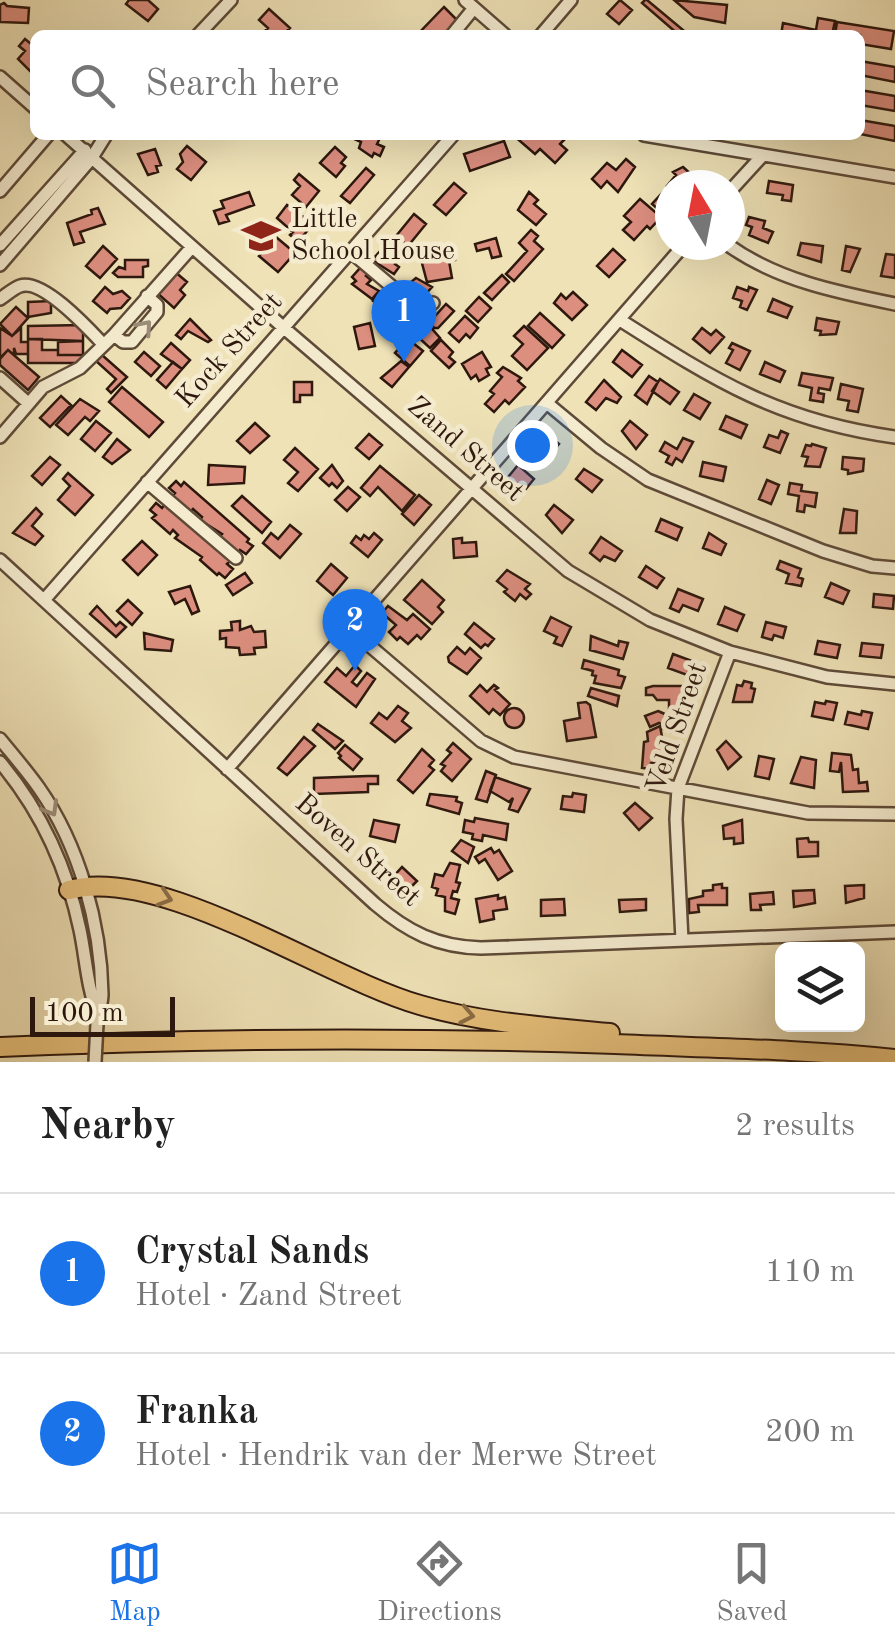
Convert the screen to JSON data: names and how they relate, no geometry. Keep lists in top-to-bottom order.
{
  "streets": {
    "street": [
      "Kock Street",
      "Zand Street",
      "Veld Street",
      "Boven Street"
    ]
  },
  "crossings": [
    ["Kock Street", "Zand Street"],
    ["Kock Street", "Boven Street"],
    ["Zand Street", "Veld Street"],
    ["Veld Street", "Boven Street"]
  ],
  "places": {
    "school or university": ["Little School House"]
  },
  "scale_bar": "100 m",
  "north": "top",
  "page": {
    "search": "Search here",
    "pins": ["1", "2"],
    "scale": "100 m",
    "heading": ["Nearby", "2 results"],
    "list": [
      {
        "mark": "1",
        "name": "Crystal Sands",
        "note": "Hotel · Zand Street",
        "value": "110 m"
      },
      {
        "mark": "2",
        "name": "Franka",
        "note": "Hotel · Hendrik van der Merwe Street",
        "value": "200 m"
      }
    ],
    "nav": ["Map", "Directions", "Saved"]
  }
}
